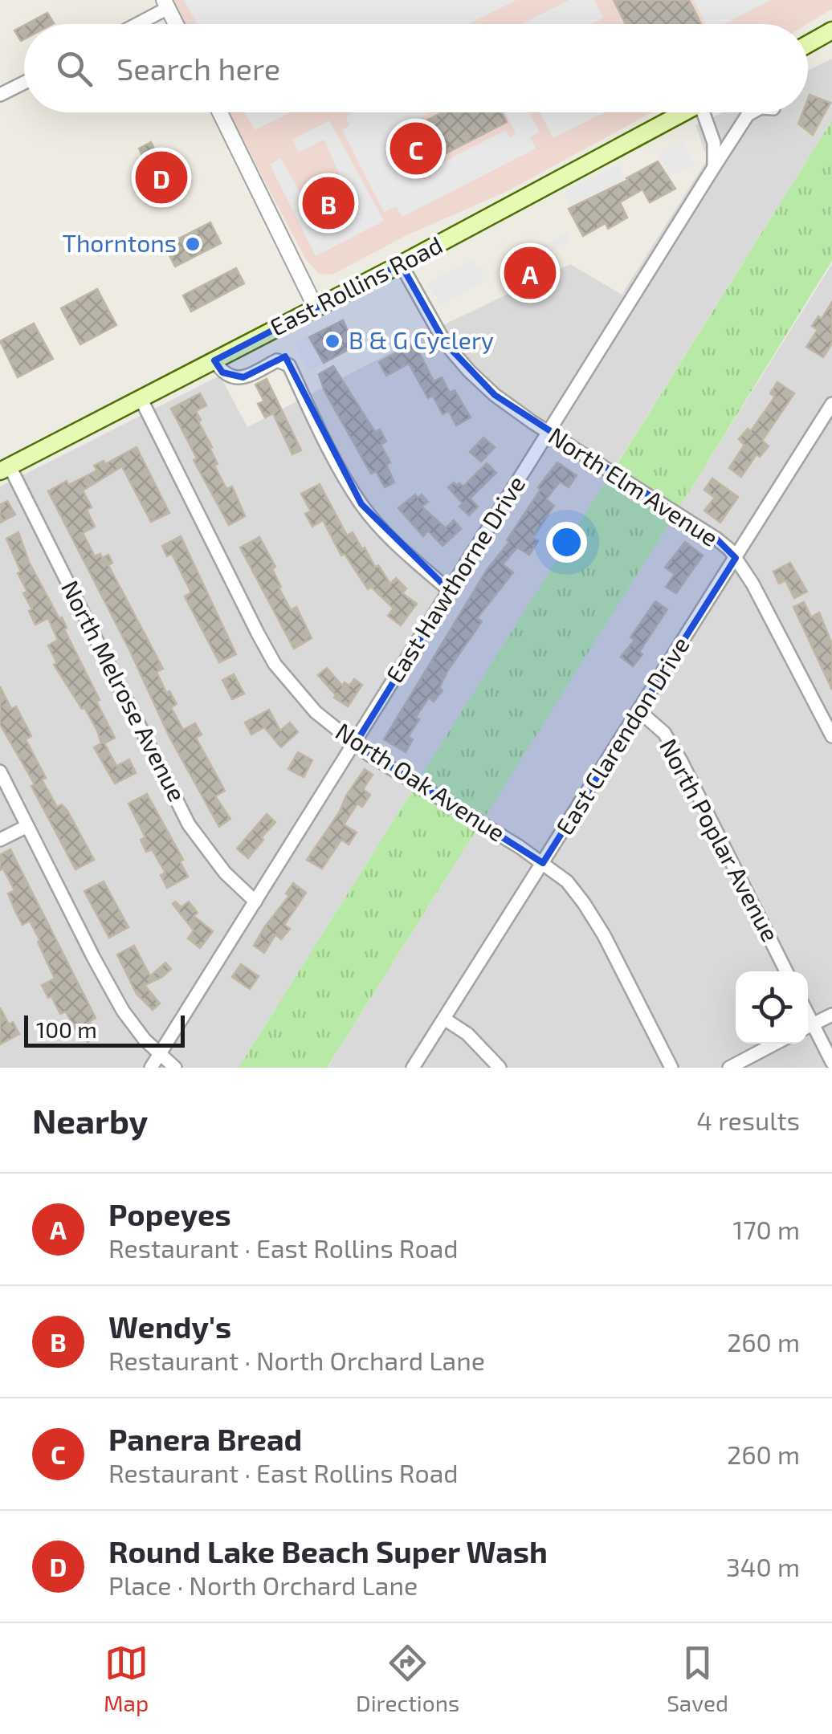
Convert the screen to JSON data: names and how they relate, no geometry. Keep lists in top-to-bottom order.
{
  "streets": {
    "main road": ["East Rollins Road"],
    "street": [
      "North Elm Avenue",
      "East Hawthorne Drive",
      "North Melrose Avenue",
      "East Clarendon Drive",
      "North Oak Avenue",
      "North Poplar Avenue"
    ]
  },
  "crossings": [
    ["East Rollins Road", "North Elm Avenue"],
    ["East Rollins Road", "North Melrose Avenue"],
    ["East Rollins Road", "North Oak Avenue"],
    ["North Elm Avenue", "East Hawthorne Drive"],
    ["North Elm Avenue", "East Clarendon Drive"],
    ["East Hawthorne Drive", "North Melrose Avenue"],
    ["East Hawthorne Drive", "North Oak Avenue"],
    ["East Clarendon Drive", "North Oak Avenue"],
    ["East Clarendon Drive", "North Poplar Avenue"]
  ],
  "places": ["Thorntons", "B & G Cyclery"],
  "scale_bar": "100 m",
  "page": {
    "search": "Search here",
    "pins": [
      "C",
      "D",
      "B",
      "A"
    ],
    "scale": "100 m",
    "heading": ["Nearby", "4 results"],
    "list": [
      {
        "mark": "A",
        "name": "Popeyes",
        "note": "Restaurant · East Rollins Road",
        "value": "170 m"
      },
      {
        "mark": "B",
        "name": "Wendy's",
        "note": "Restaurant · North Orchard Lane",
        "value": "260 m"
      },
      {
        "mark": "C",
        "name": "Panera Bread",
        "note": "Restaurant · East Rollins Road",
        "value": "260 m"
      },
      {
        "mark": "D",
        "name": "Round Lake Beach Super Wash",
        "note": "Place · North Orchard Lane",
        "value": "340 m"
      }
    ],
    "nav": ["Map", "Directions", "Saved"]
  }
}
